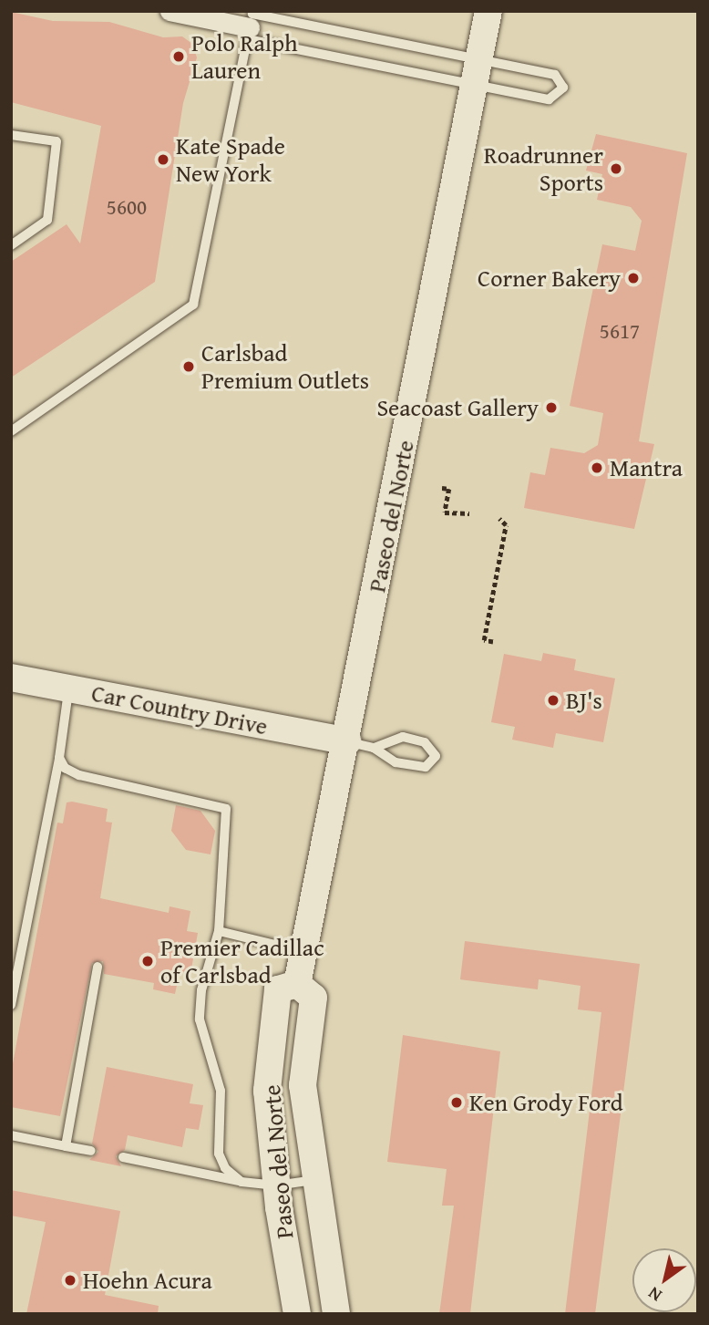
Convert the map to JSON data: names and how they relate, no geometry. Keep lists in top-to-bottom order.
{
  "streets": {
    "main road": ["Paseo del Norte", "Car Country Drive"]
  },
  "crossings": [
    ["Paseo del Norte", "Car Country Drive"]
  ],
  "places": [
    "Polo Ralph Lauren",
    "Kate Spade New York",
    "Roadrunner Sports",
    "Corner Bakery",
    "Carlsbad Premium Outlets",
    "Seacoast Gallery",
    "Mantra",
    "BJ's",
    "Premier Cadillac of Carlsbad",
    "Ken Grody Ford",
    "Hoehn Acura"
  ],
  "house_numbers": ["5600", "5617"],
  "north": "bottom left"
}
